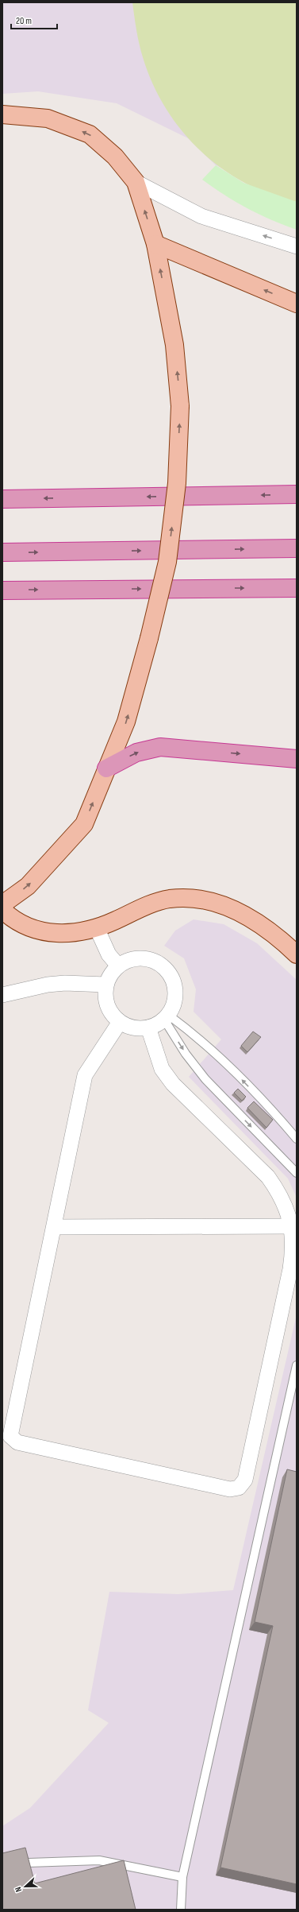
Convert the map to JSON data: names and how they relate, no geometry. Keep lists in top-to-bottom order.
{
  "scale_bar": "20 m",
  "north": "left"
}
